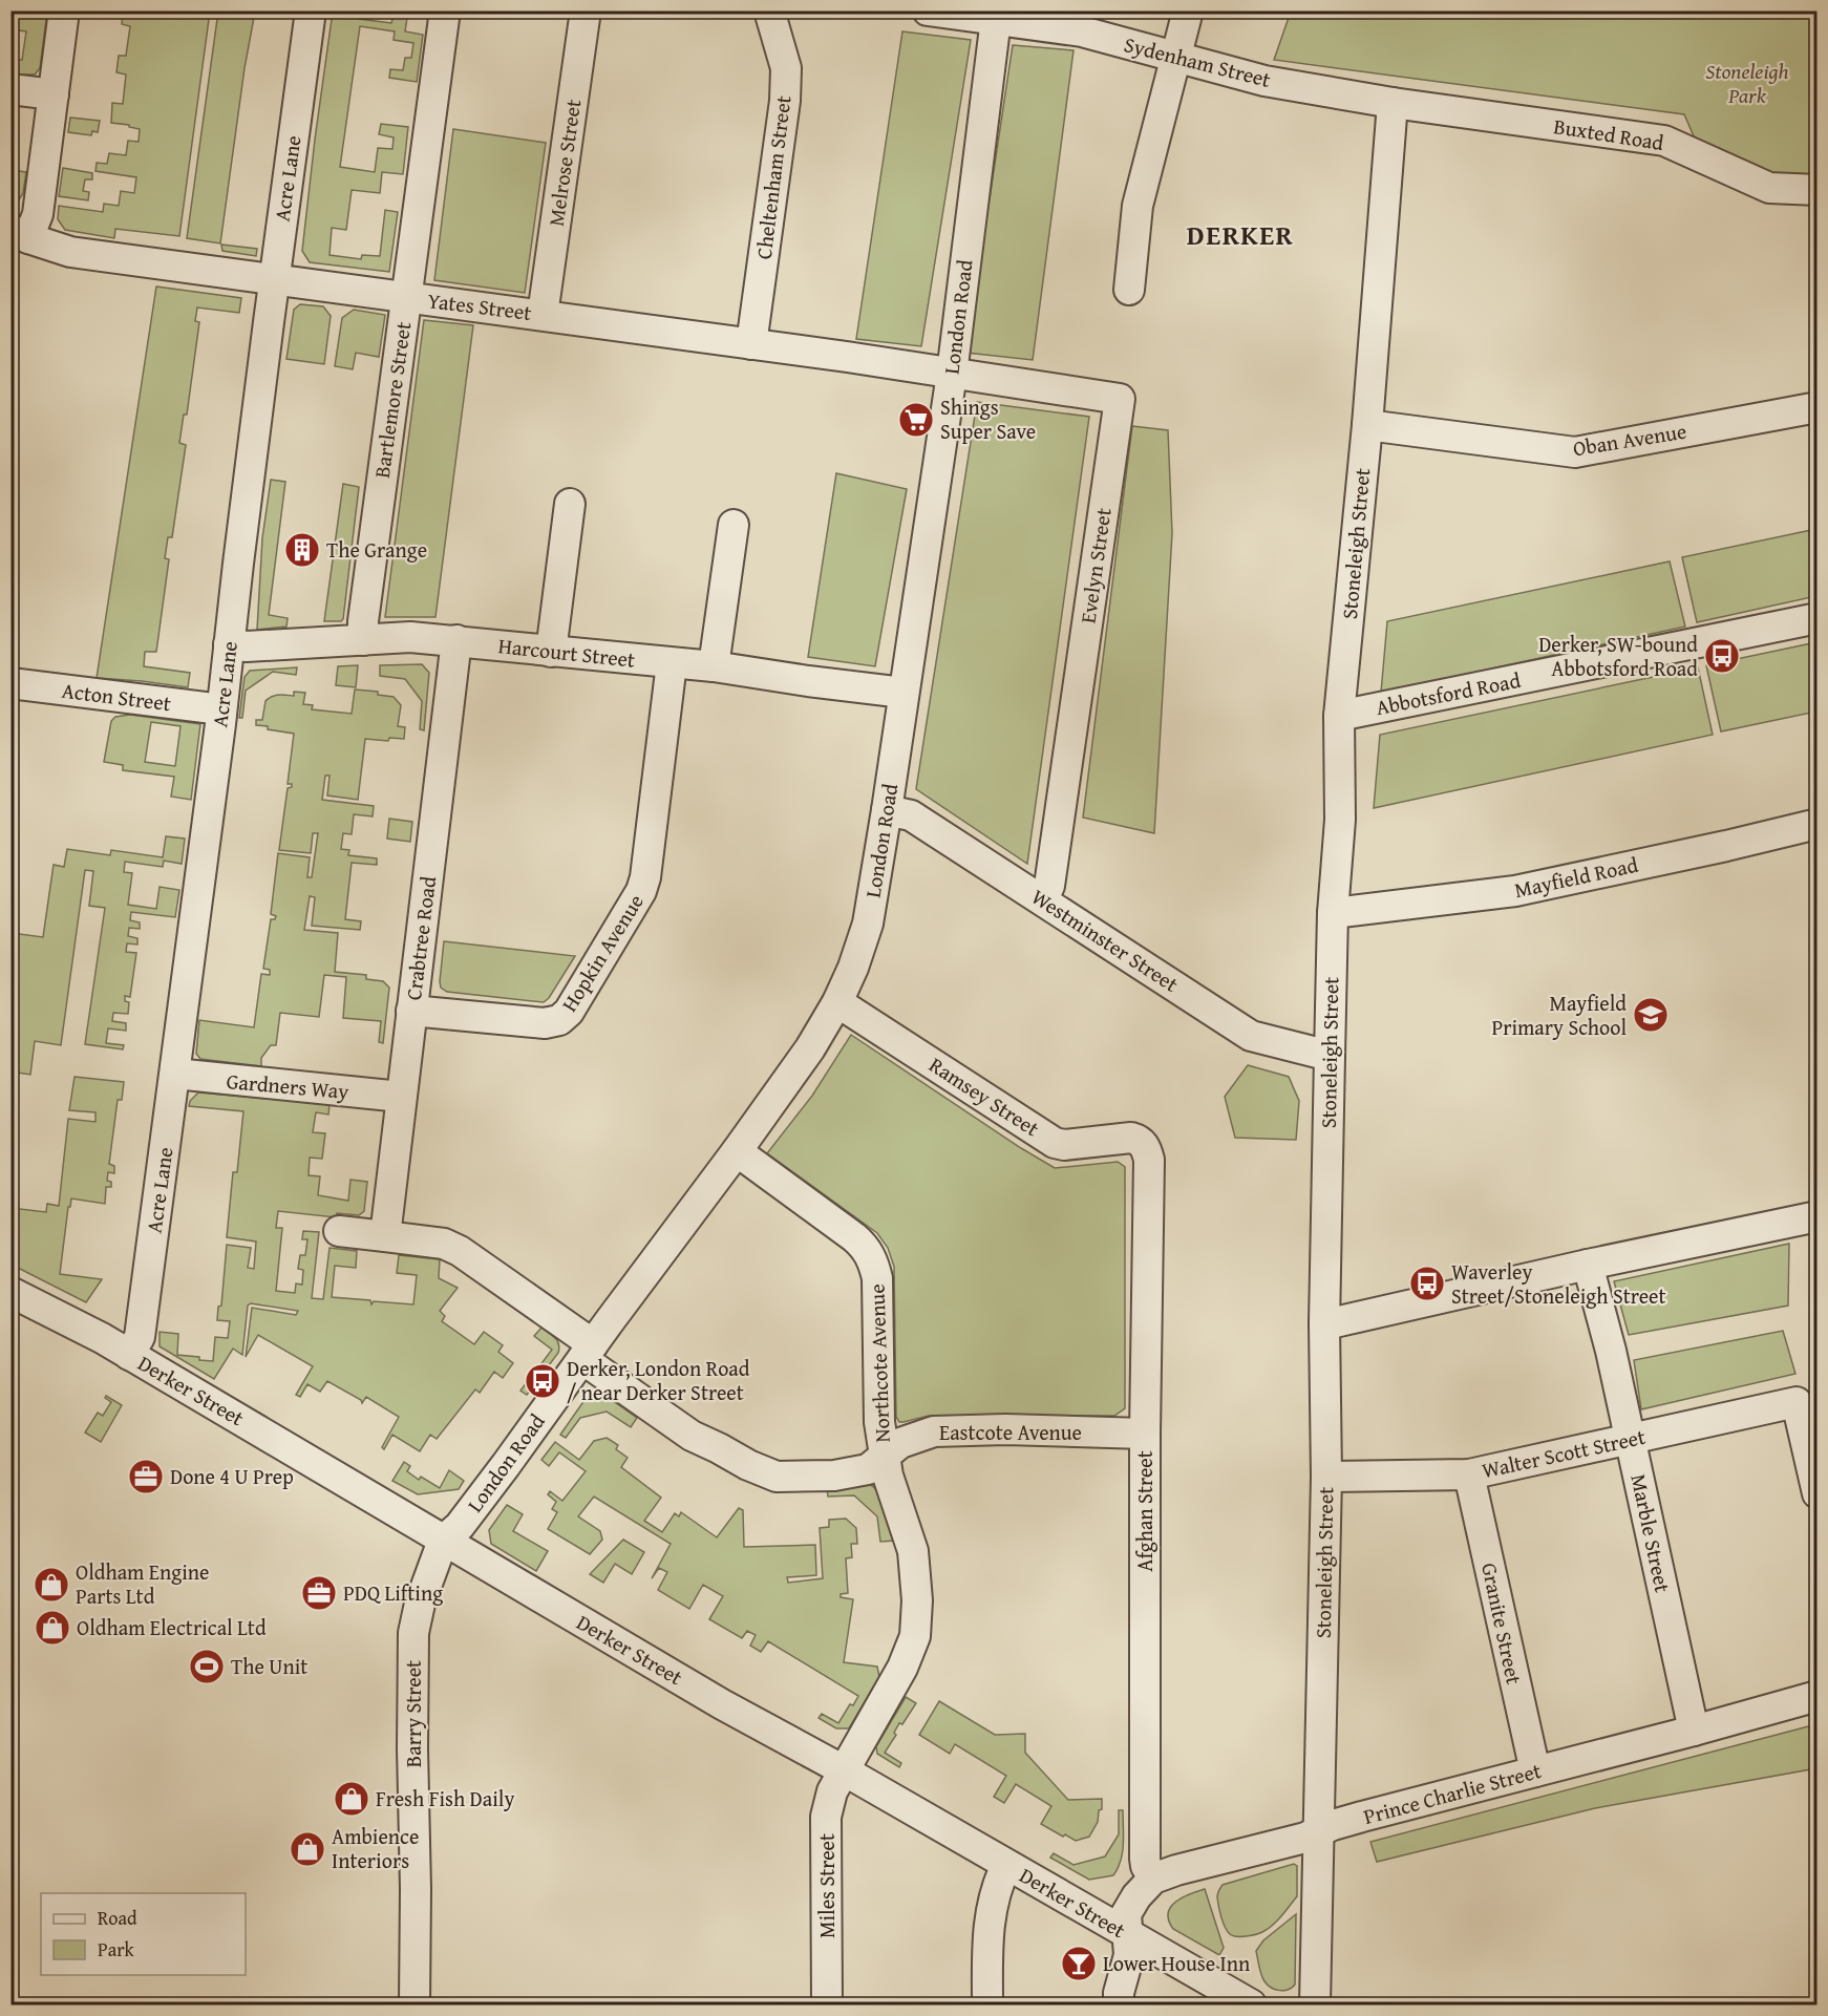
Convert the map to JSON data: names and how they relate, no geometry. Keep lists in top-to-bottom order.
{
  "streets": {
    "street": [
      "Sydenham Street",
      "Buxted Road",
      "Melrose Street",
      "Cheltenham Street",
      "Acre Lane",
      "Yates Street",
      "London Road",
      "Bartlemore Street",
      "Oban Avenue",
      "Stoneleigh Street",
      "Evelyn Street",
      "Harcourt Street",
      "Abbotsford Road",
      "Acton Street",
      "Mayfield Road",
      "Crabtree Road",
      "Westminster Street",
      "Hopkin Avenue",
      "Gardners Way",
      "Ramsey Street",
      "Northcote Avenue",
      "Derker Street",
      "Eastcote Avenue",
      "Walter Scott Street",
      "Afghan Street",
      "Marble Street",
      "Granite Street",
      "Barry Street",
      "Prince Charlie Street",
      "Miles Street"
    ]
  },
  "crossings": [
    ["Sydenham Street", "Buxted Road"],
    ["Sydenham Street", "London Road"],
    ["Sydenham Street", "Stoneleigh Street"],
    ["Buxted Road", "Stoneleigh Street"],
    ["Melrose Street", "Yates Street"],
    ["Cheltenham Street", "Yates Street"],
    ["Acre Lane", "Yates Street"],
    ["Acre Lane", "Harcourt Street"],
    ["Acre Lane", "Acton Street"],
    ["Acre Lane", "Gardners Way"],
    ["Acre Lane", "Derker Street"],
    ["Yates Street", "London Road"],
    ["Yates Street", "Bartlemore Street"],
    ["Yates Street", "Evelyn Street"],
    ["London Road", "Evelyn Street"],
    ["London Road", "Harcourt Street"],
    ["London Road", "Westminster Street"],
    ["London Road", "Ramsey Street"],
    ["London Road", "Northcote Avenue"],
    ["London Road", "Derker Street"],
    ["London Road", "Eastcote Avenue"],
    ["London Road", "Barry Street"],
    ["Bartlemore Street", "Harcourt Street"],
    ["Oban Avenue", "Stoneleigh Street"],
    ["Stoneleigh Street", "Abbotsford Road"],
    ["Stoneleigh Street", "Mayfield Road"],
    ["Stoneleigh Street", "Westminster Street"],
    ["Stoneleigh Street", "Walter Scott Street"],
    ["Stoneleigh Street", "Prince Charlie Street"],
    ["Evelyn Street", "Westminster Street"],
    ["Harcourt Street", "Crabtree Road"],
    ["Harcourt Street", "Hopkin Avenue"],
    ["Crabtree Road", "Hopkin Avenue"],
    ["Crabtree Road", "Gardners Way"],
    ["Ramsey Street", "Afghan Street"],
    ["Northcote Avenue", "Derker Street"],
    ["Northcote Avenue", "Eastcote Avenue"],
    ["Northcote Avenue", "Miles Street"],
    ["Derker Street", "Barry Street"],
    ["Derker Street", "Miles Street"],
    ["Eastcote Avenue", "Afghan Street"],
    ["Walter Scott Street", "Marble Street"],
    ["Walter Scott Street", "Granite Street"],
    ["Afghan Street", "Prince Charlie Street"],
    ["Marble Street", "Prince Charlie Street"],
    ["Granite Street", "Prince Charlie Street"]
  ],
  "districts": ["DERKER"],
  "parks": ["Stoneleigh Park"],
  "places": {
    "supermarket": ["Shings Super Save"],
    "building": ["The Grange"],
    "bus stop": ["Derker, SW-bound Abbotsford Road", "Waverley Street/Stoneleigh Street", "Derker, London Road / near Derker Street"],
    "school or university": ["Mayfield Primary School"],
    "office": ["Done 4 U Prep", "PDQ Lifting"],
    "shop": [
      "Oldham Engine Parts Ltd",
      "Oldham Electrical Ltd",
      "Fresh Fish Daily",
      "Ambience Interiors"
    ],
    "sports": ["The Unit"],
    "bar": ["Lower House Inn"]
  },
  "legend": ["Road", "Park"]
}
